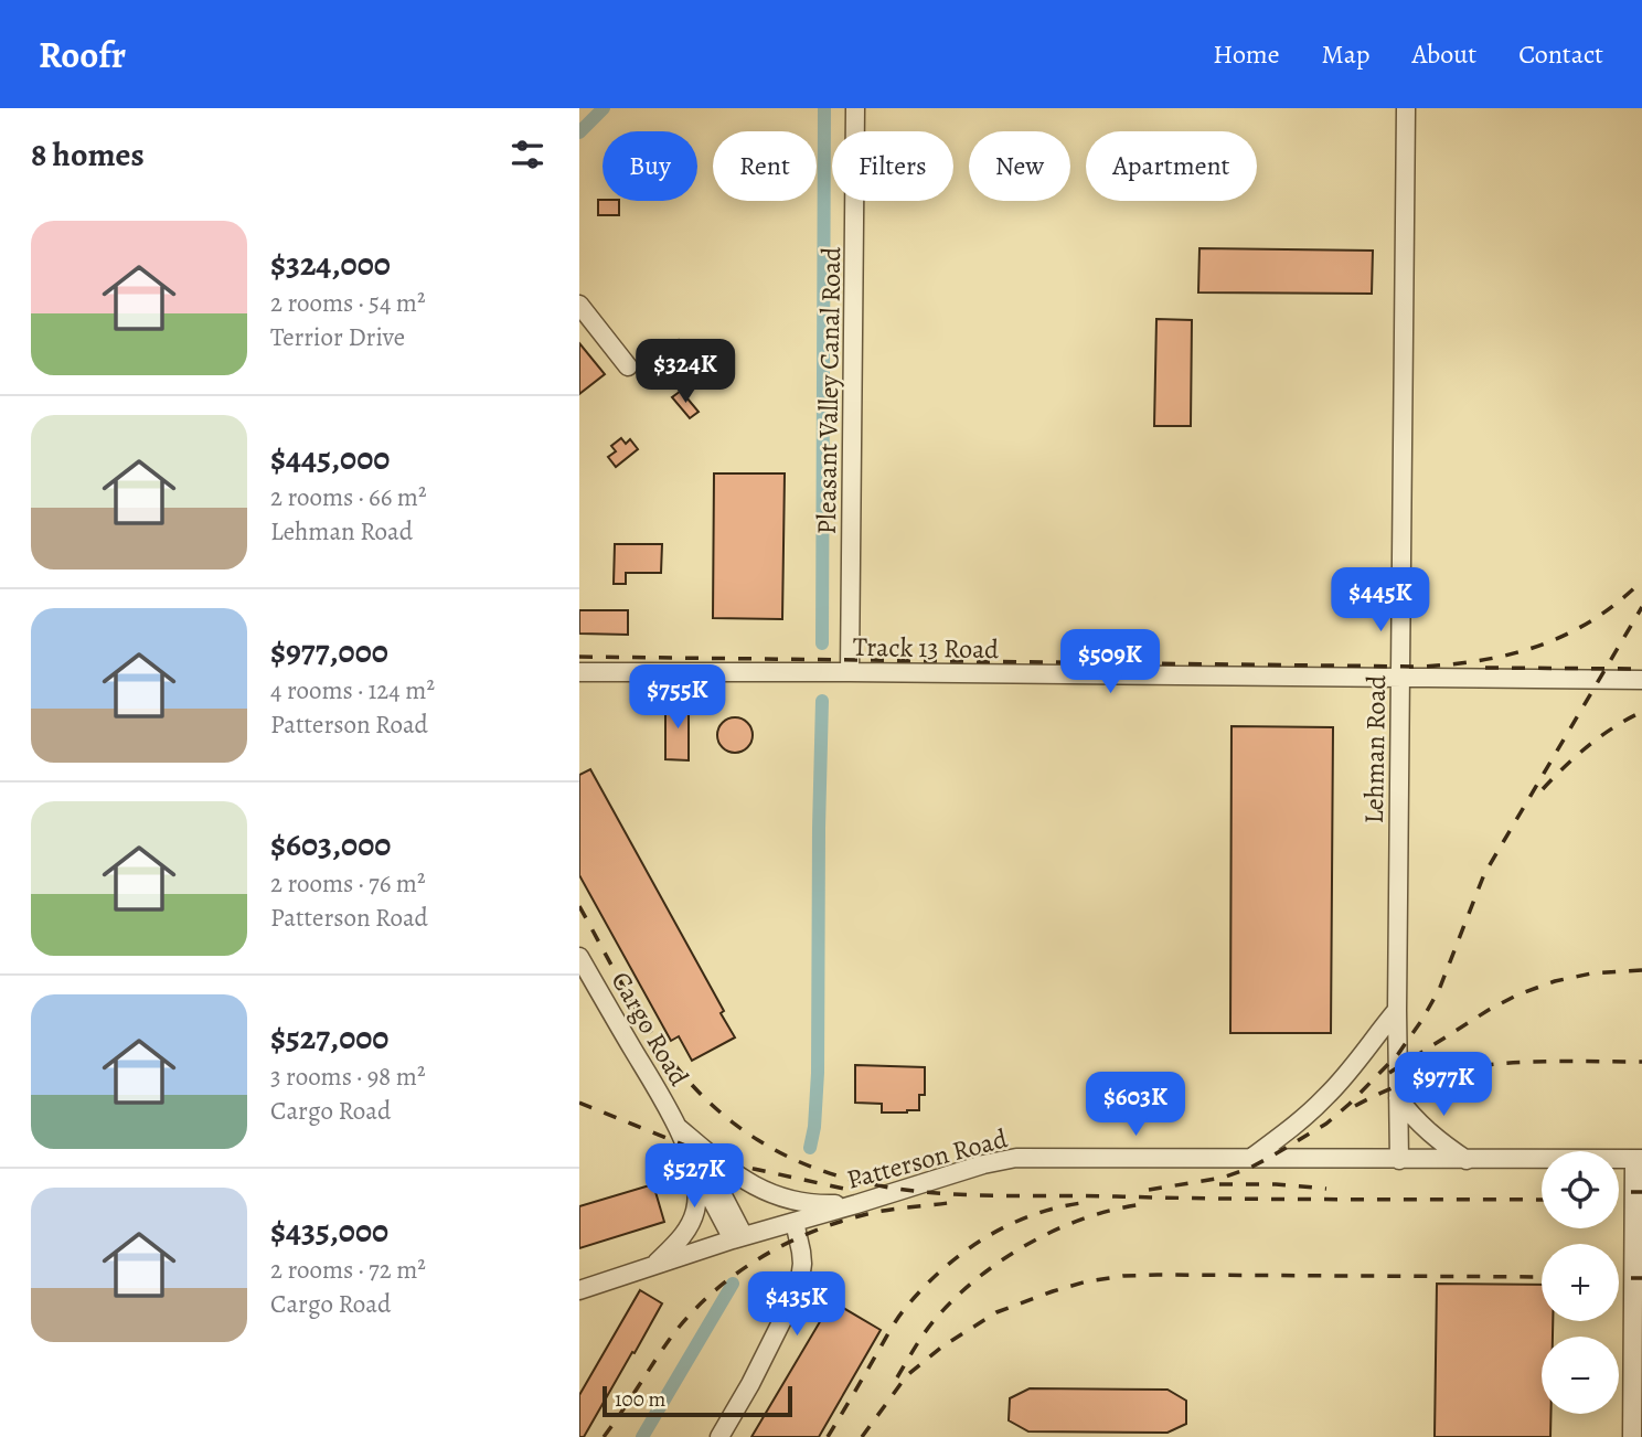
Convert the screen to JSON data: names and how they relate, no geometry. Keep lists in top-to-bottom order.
{
  "streets": {
    "street": [
      "Pleasant Valley Canal Road",
      "Track 13 Road",
      "Lehman Road",
      "Cargo Road",
      "Patterson Road"
    ]
  },
  "crossings": [
    ["Pleasant Valley Canal Road", "Track 13 Road"],
    ["Track 13 Road", "Lehman Road"],
    ["Lehman Road", "Patterson Road"],
    ["Cargo Road", "Patterson Road"]
  ],
  "scale_bar": "100 m",
  "page": {
    "header": "Roofr",
    "nav": [
      "Home",
      "Map",
      "About",
      "Contact"
    ],
    "heading": "8 homes",
    "chip": [
      "Buy",
      "Rent",
      "Filters",
      "New",
      "Apartment"
    ],
    "list": [
      {
        "name": "$324,000",
        "note": "2 rooms · 54 m² · Terrior Drive"
      },
      {
        "name": "$445,000",
        "note": "2 rooms · 66 m² · Lehman Road"
      },
      {
        "name": "$977,000",
        "note": "4 rooms · 124 m² · Patterson Road"
      },
      {
        "name": "$603,000",
        "note": "2 rooms · 76 m² · Patterson Road"
      },
      {
        "name": "$527,000",
        "note": "3 rooms · 98 m² · Cargo Road"
      },
      {
        "name": "$435,000",
        "note": "2 rooms · 72 m² · Cargo Road"
      }
    ],
    "price": [
      "$324K",
      "$445K",
      "$509K",
      "$755K",
      "$977K",
      "$603K",
      "$527K",
      "$435K"
    ],
    "map_buttons": ["+", "−"],
    "scale": "100 m"
  }
}
